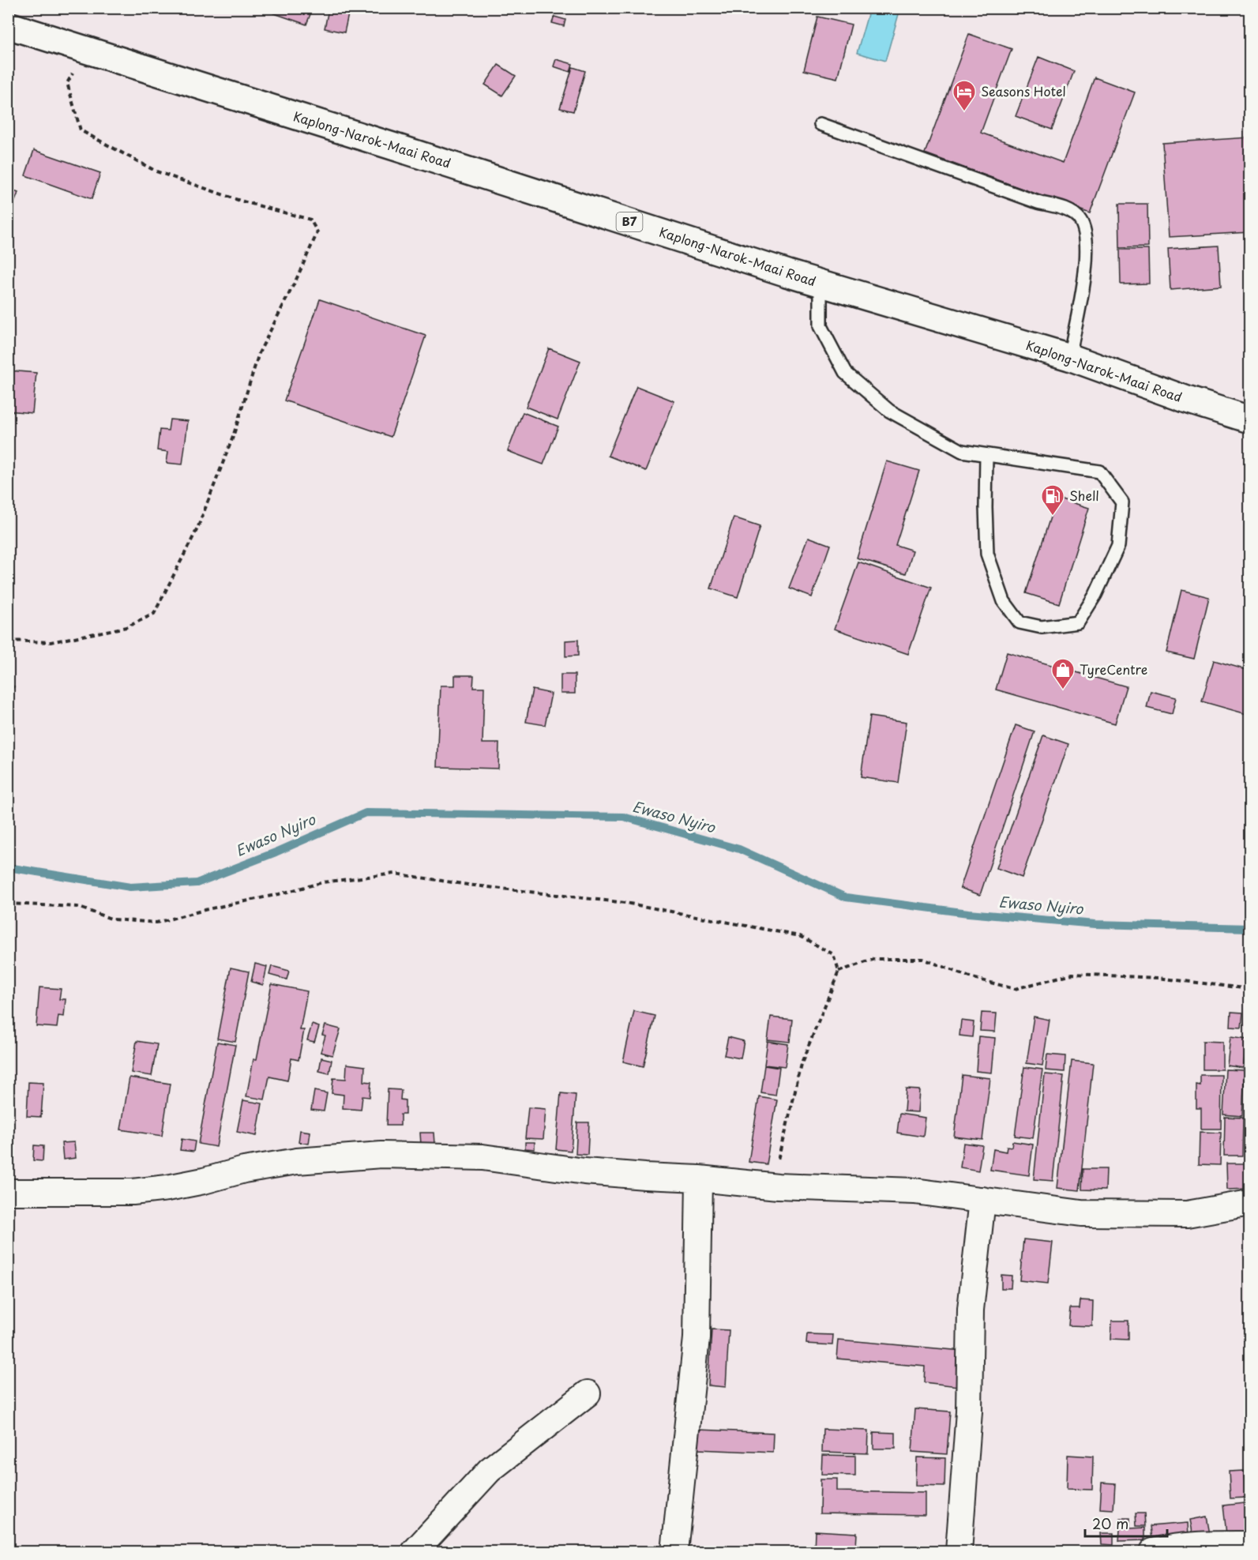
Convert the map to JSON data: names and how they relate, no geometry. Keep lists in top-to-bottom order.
{
  "streets": {
    "highway": ["Kaplong-Narok-Maai Road", "B7"]
  },
  "water": ["Ewaso Nyiro"],
  "places": {
    "hotel": ["Seasons Hotel"],
    "fuel station": ["Shell"],
    "shop": ["TyreCentre"]
  },
  "scale_bar": "20 m"
}
